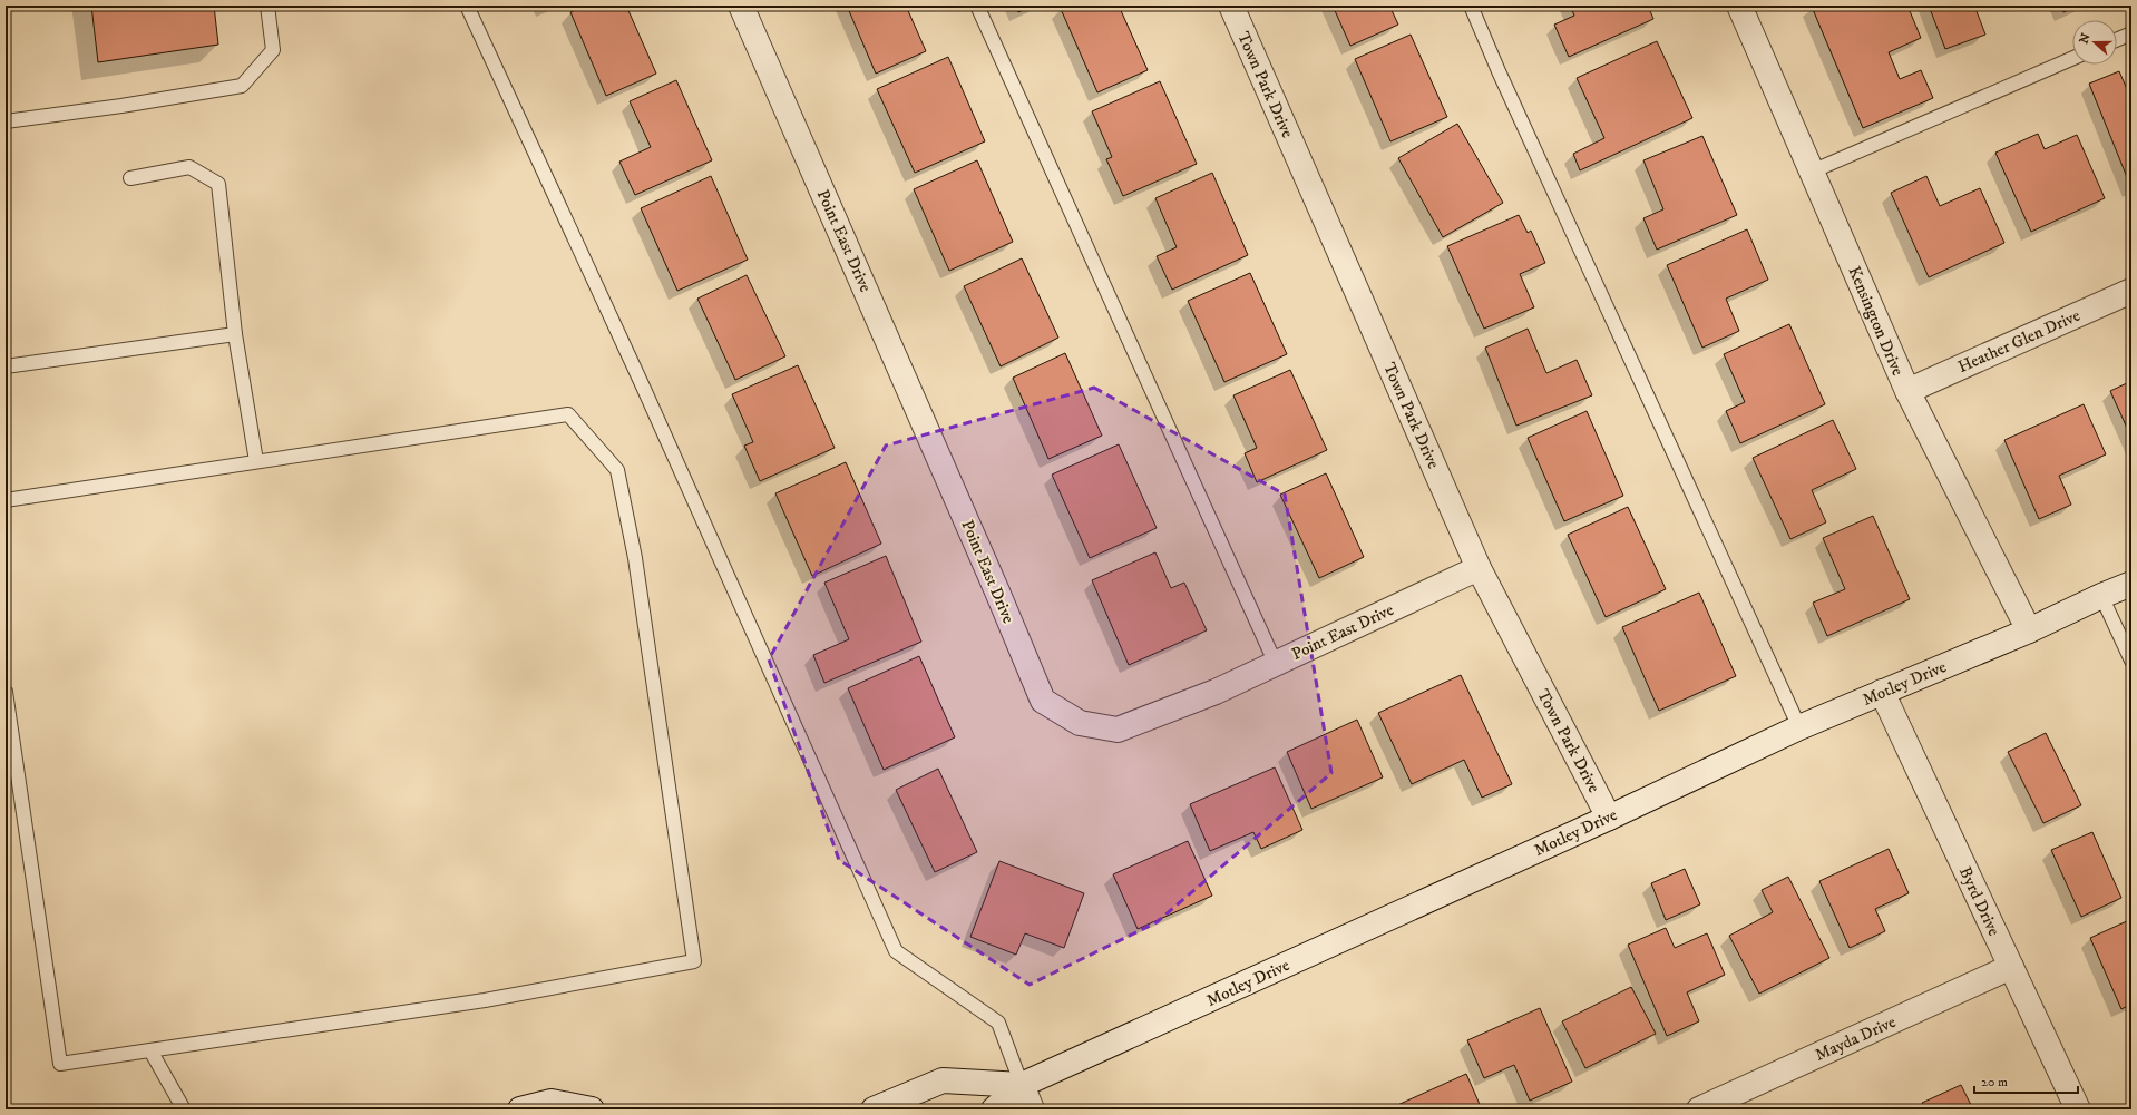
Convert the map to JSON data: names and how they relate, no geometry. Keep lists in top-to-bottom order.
{
  "streets": {
    "street": [
      "Town Park Drive",
      "Point East Drive",
      "Kensington Drive",
      "Heather Glen Drive",
      "Motley Drive",
      "Byrd Drive",
      "Mayda Drive"
    ]
  },
  "crossings": [
    ["Town Park Drive", "Point East Drive"],
    ["Town Park Drive", "Motley Drive"],
    ["Kensington Drive", "Heather Glen Drive"],
    ["Kensington Drive", "Motley Drive"],
    ["Motley Drive", "Byrd Drive"],
    ["Byrd Drive", "Mayda Drive"]
  ],
  "scale_bar": "20 m",
  "north": "left"
}
